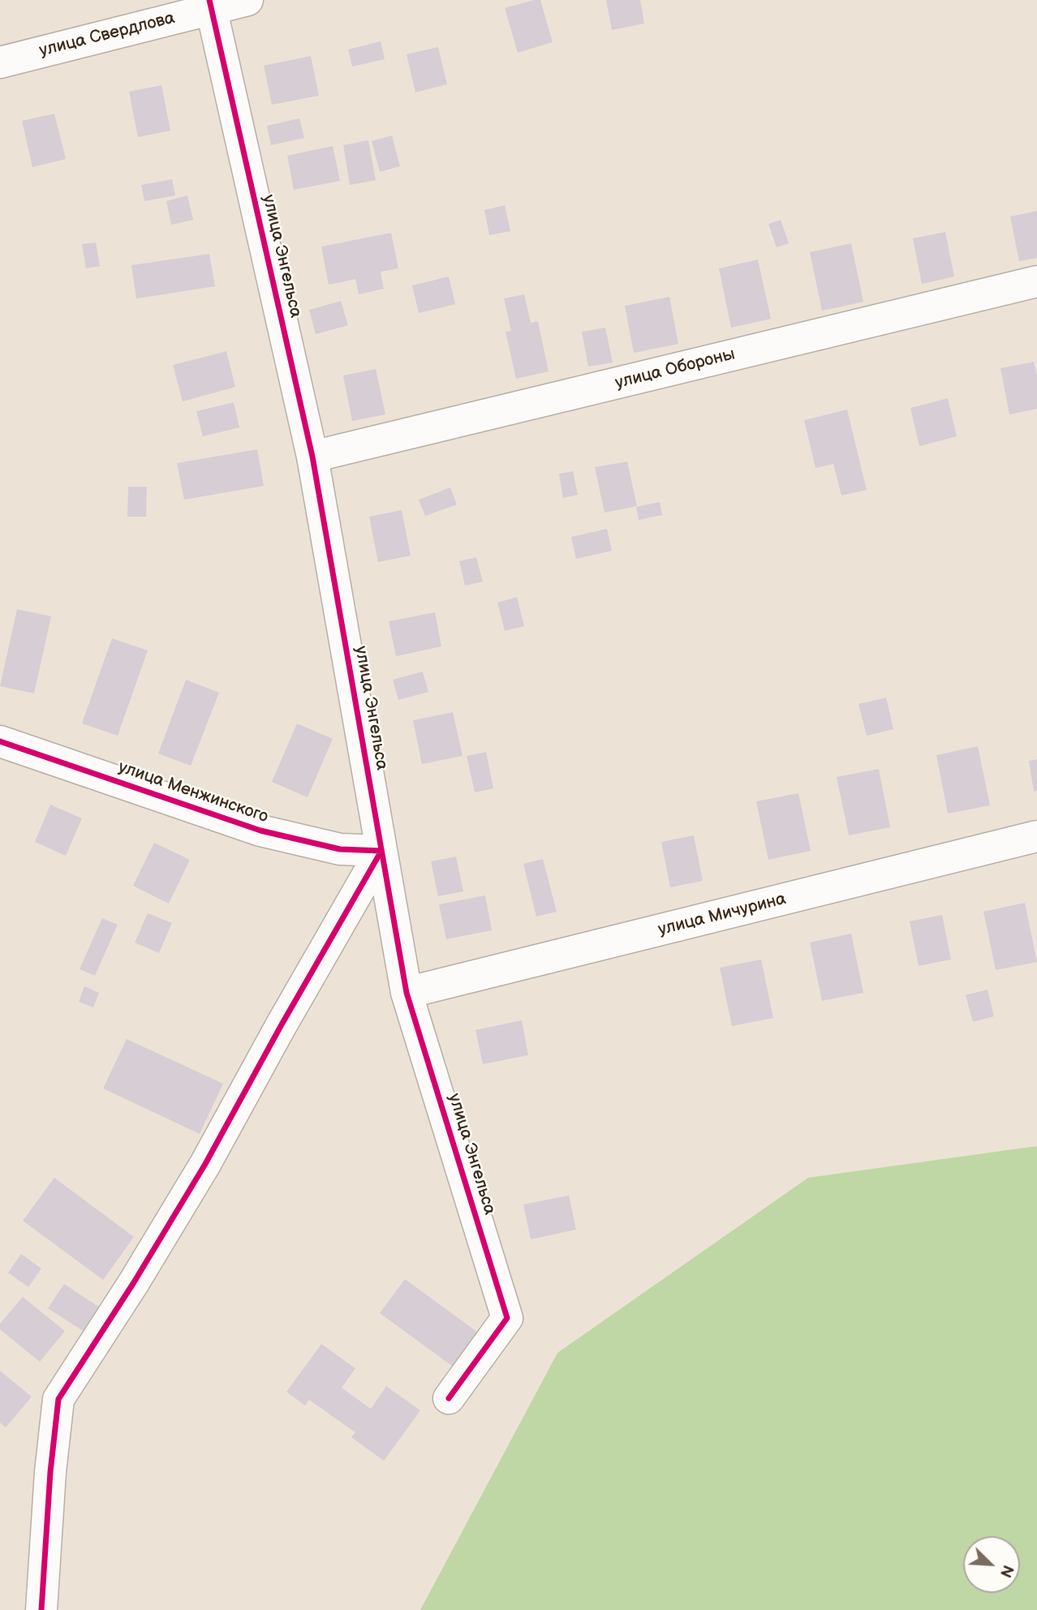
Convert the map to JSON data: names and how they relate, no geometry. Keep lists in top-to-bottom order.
{
  "streets": {
    "street": [
      "улица Свердлова",
      "улица Энгельса",
      "улица Обороны",
      "улица Менжинского",
      "улица Мичурина"
    ]
  },
  "crossings": [
    ["улица Свердлова", "улица Энгельса"],
    ["улица Энгельса", "улица Обороны"],
    ["улица Энгельса", "улица Менжинского"],
    ["улица Энгельса", "улица Мичурина"]
  ],
  "north": "bottom right"
}
